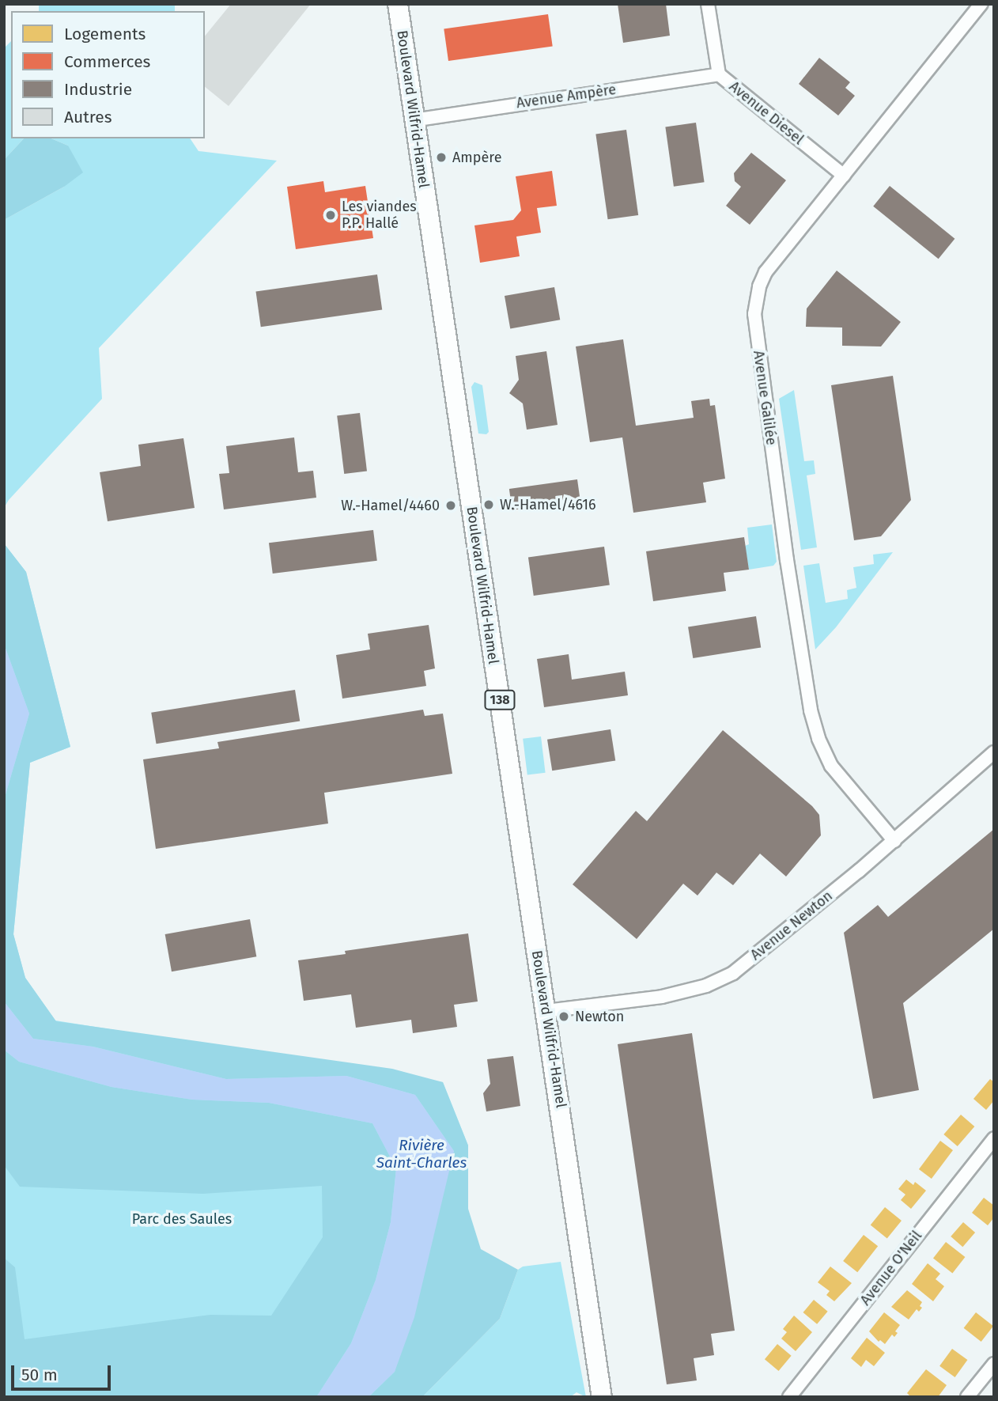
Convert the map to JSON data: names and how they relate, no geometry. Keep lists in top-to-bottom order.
{
  "streets": {
    "main road": ["Boulevard Wilfrid-Hamel", "138"],
    "street": [
      "Avenue Ampère",
      "Avenue Diesel",
      "Avenue Galilée",
      "Avenue Newton",
      "Avenue O'Neil"
    ]
  },
  "crossings": [
    ["Avenue Ampère", "Boulevard Wilfrid-Hamel"],
    ["Avenue Ampère", "Avenue Diesel"],
    ["Boulevard Wilfrid-Hamel", "Avenue Newton"],
    ["Avenue Diesel", "Avenue Galilée"],
    ["Avenue Galilée", "Avenue Newton"]
  ],
  "water": ["Rivière Saint-Charles"],
  "parks": ["Parc des Saules"],
  "places": [
    "Ampère",
    "Les viandes P.P. Hallé",
    "W.-Hamel/4616",
    "W.-Hamel/4460",
    "Newton"
  ],
  "legend": [
    "Logements",
    "Commerces",
    "Industrie",
    "Autres"
  ],
  "scale_bar": "50 m"
}
